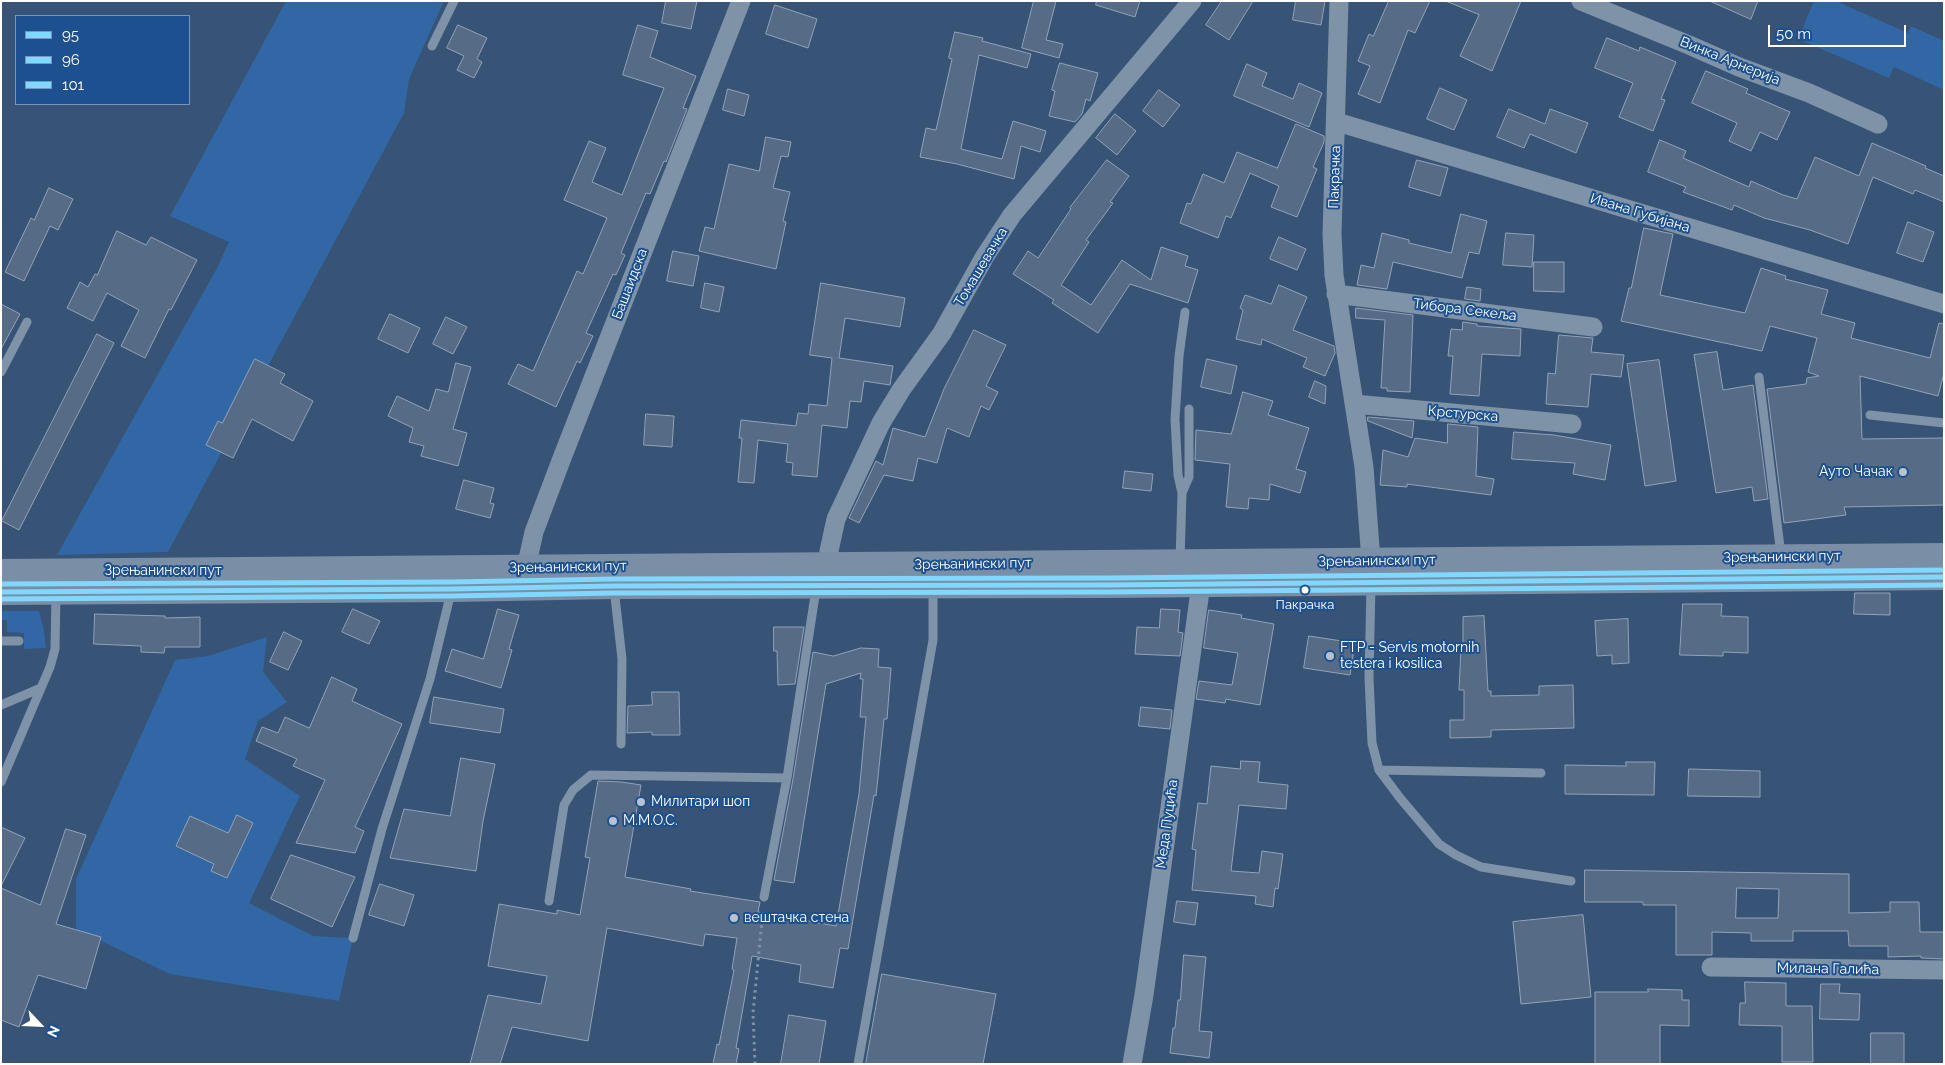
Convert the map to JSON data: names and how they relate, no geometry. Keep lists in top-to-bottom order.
{
  "streets": {
    "main road": ["Зрењанински пут"],
    "street": [
      "Винка Арнерија",
      "Пакрачка",
      "Ивана Губијана",
      "Томашевачка",
      "Башаидска",
      "Тибора Секеља",
      "Крстурска",
      "Меда Пуцића",
      "Милана Галића"
    ]
  },
  "crossings": [
    ["Пакрачка", "Ивана Губијана"],
    ["Пакрачка", "Тибора Секеља"],
    ["Пакрачка", "Крстурска"],
    ["Пакрачка", "Зрењанински пут"],
    ["Томашевачка", "Зрењанински пут"],
    ["Башаидска", "Зрењанински пут"],
    ["Зрењанински пут", "Меда Пуцића"]
  ],
  "places": [
    "Ауто Чачак",
    "Пакрачка",
    "FTP - Servis motornih testera i kosilica",
    "Милитари шоп",
    "M.M.O.C.",
    "вештачка стена"
  ],
  "lines": ["transit line 101", "transit line 95", "transit line 96"],
  "legend": ["95", "96", "101"],
  "scale_bar": "50 m",
  "north": "bottom right"
}
